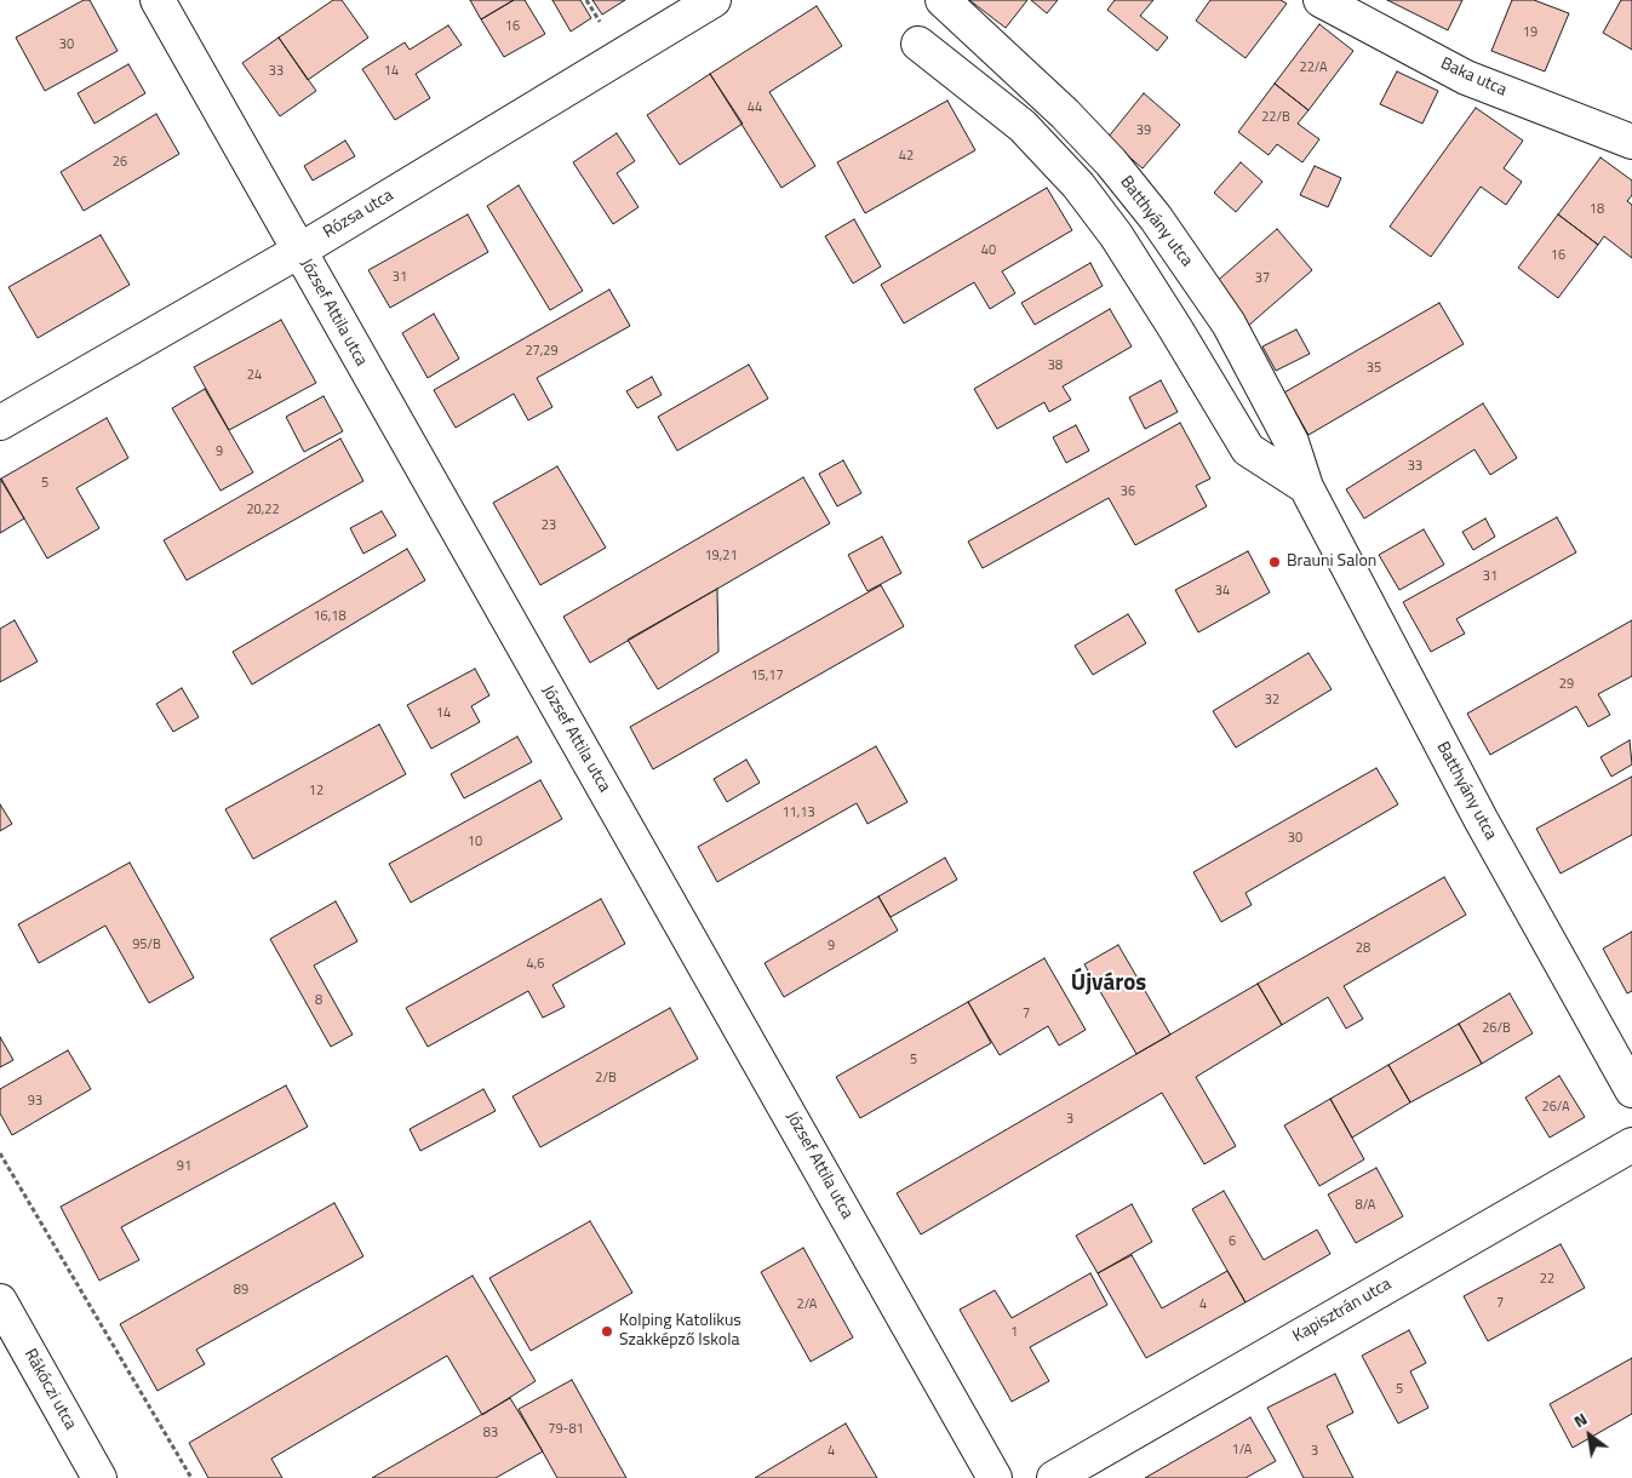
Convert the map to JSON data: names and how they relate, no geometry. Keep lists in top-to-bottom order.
{
  "streets": {
    "street": [
      "Baka utca",
      "Rózsa utca",
      "Batthyány utca",
      "József Attila utca",
      "Kapisztrán utca",
      "Rákóczi utca"
    ]
  },
  "crossings": [
    ["Rózsa utca", "József Attila utca"]
  ],
  "districts": ["Újváros"],
  "places": ["Brauni Salon", "Kolping Katolikus Szakképző Iskola"],
  "house_numbers": [
    "16",
    "19",
    "30",
    "22/A",
    "33",
    "14",
    "44",
    "22/B",
    "39",
    "42",
    "26",
    "18",
    "40",
    "16",
    "31",
    "37",
    "27,29",
    "38",
    "35",
    "24",
    "9",
    "33",
    "5",
    "36",
    "20,22",
    "23",
    "19,21",
    "31",
    "34",
    "16,18",
    "15,17",
    "29",
    "32",
    "14",
    "12",
    "11,13",
    "30",
    "10",
    "95/B",
    "9",
    "28",
    "4,6",
    "8",
    "7",
    "26/B",
    "5",
    "2/B",
    "93",
    "26/A",
    "3",
    "91",
    "8/A",
    "6",
    "22",
    "89",
    "7",
    "2/A",
    "4",
    "1",
    "5",
    "79-81",
    "83",
    "1/A",
    "4",
    "3"
  ],
  "north": "top left"
}
